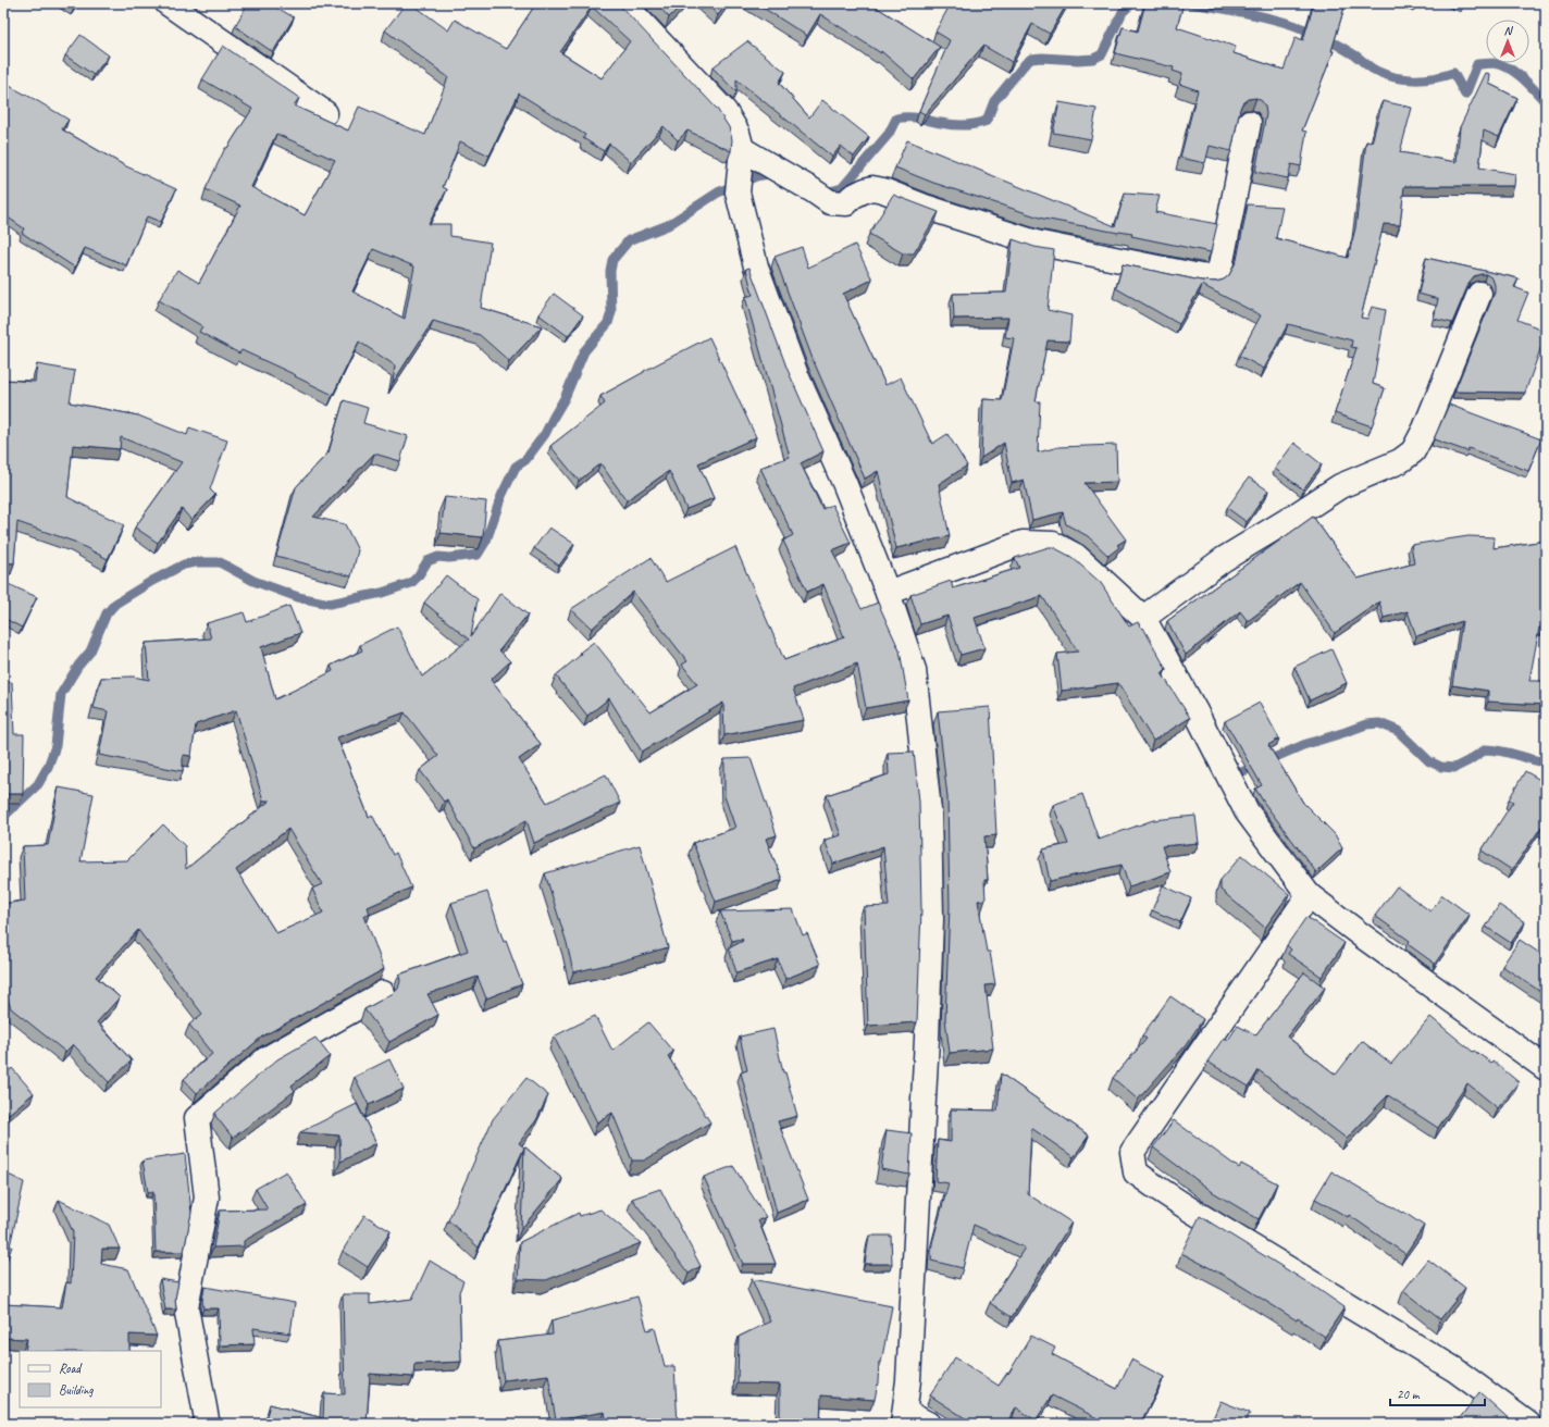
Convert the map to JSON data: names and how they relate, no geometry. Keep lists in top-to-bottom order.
{
  "legend": ["Road", "Building"],
  "scale_bar": "20 m",
  "north": "top"
}
